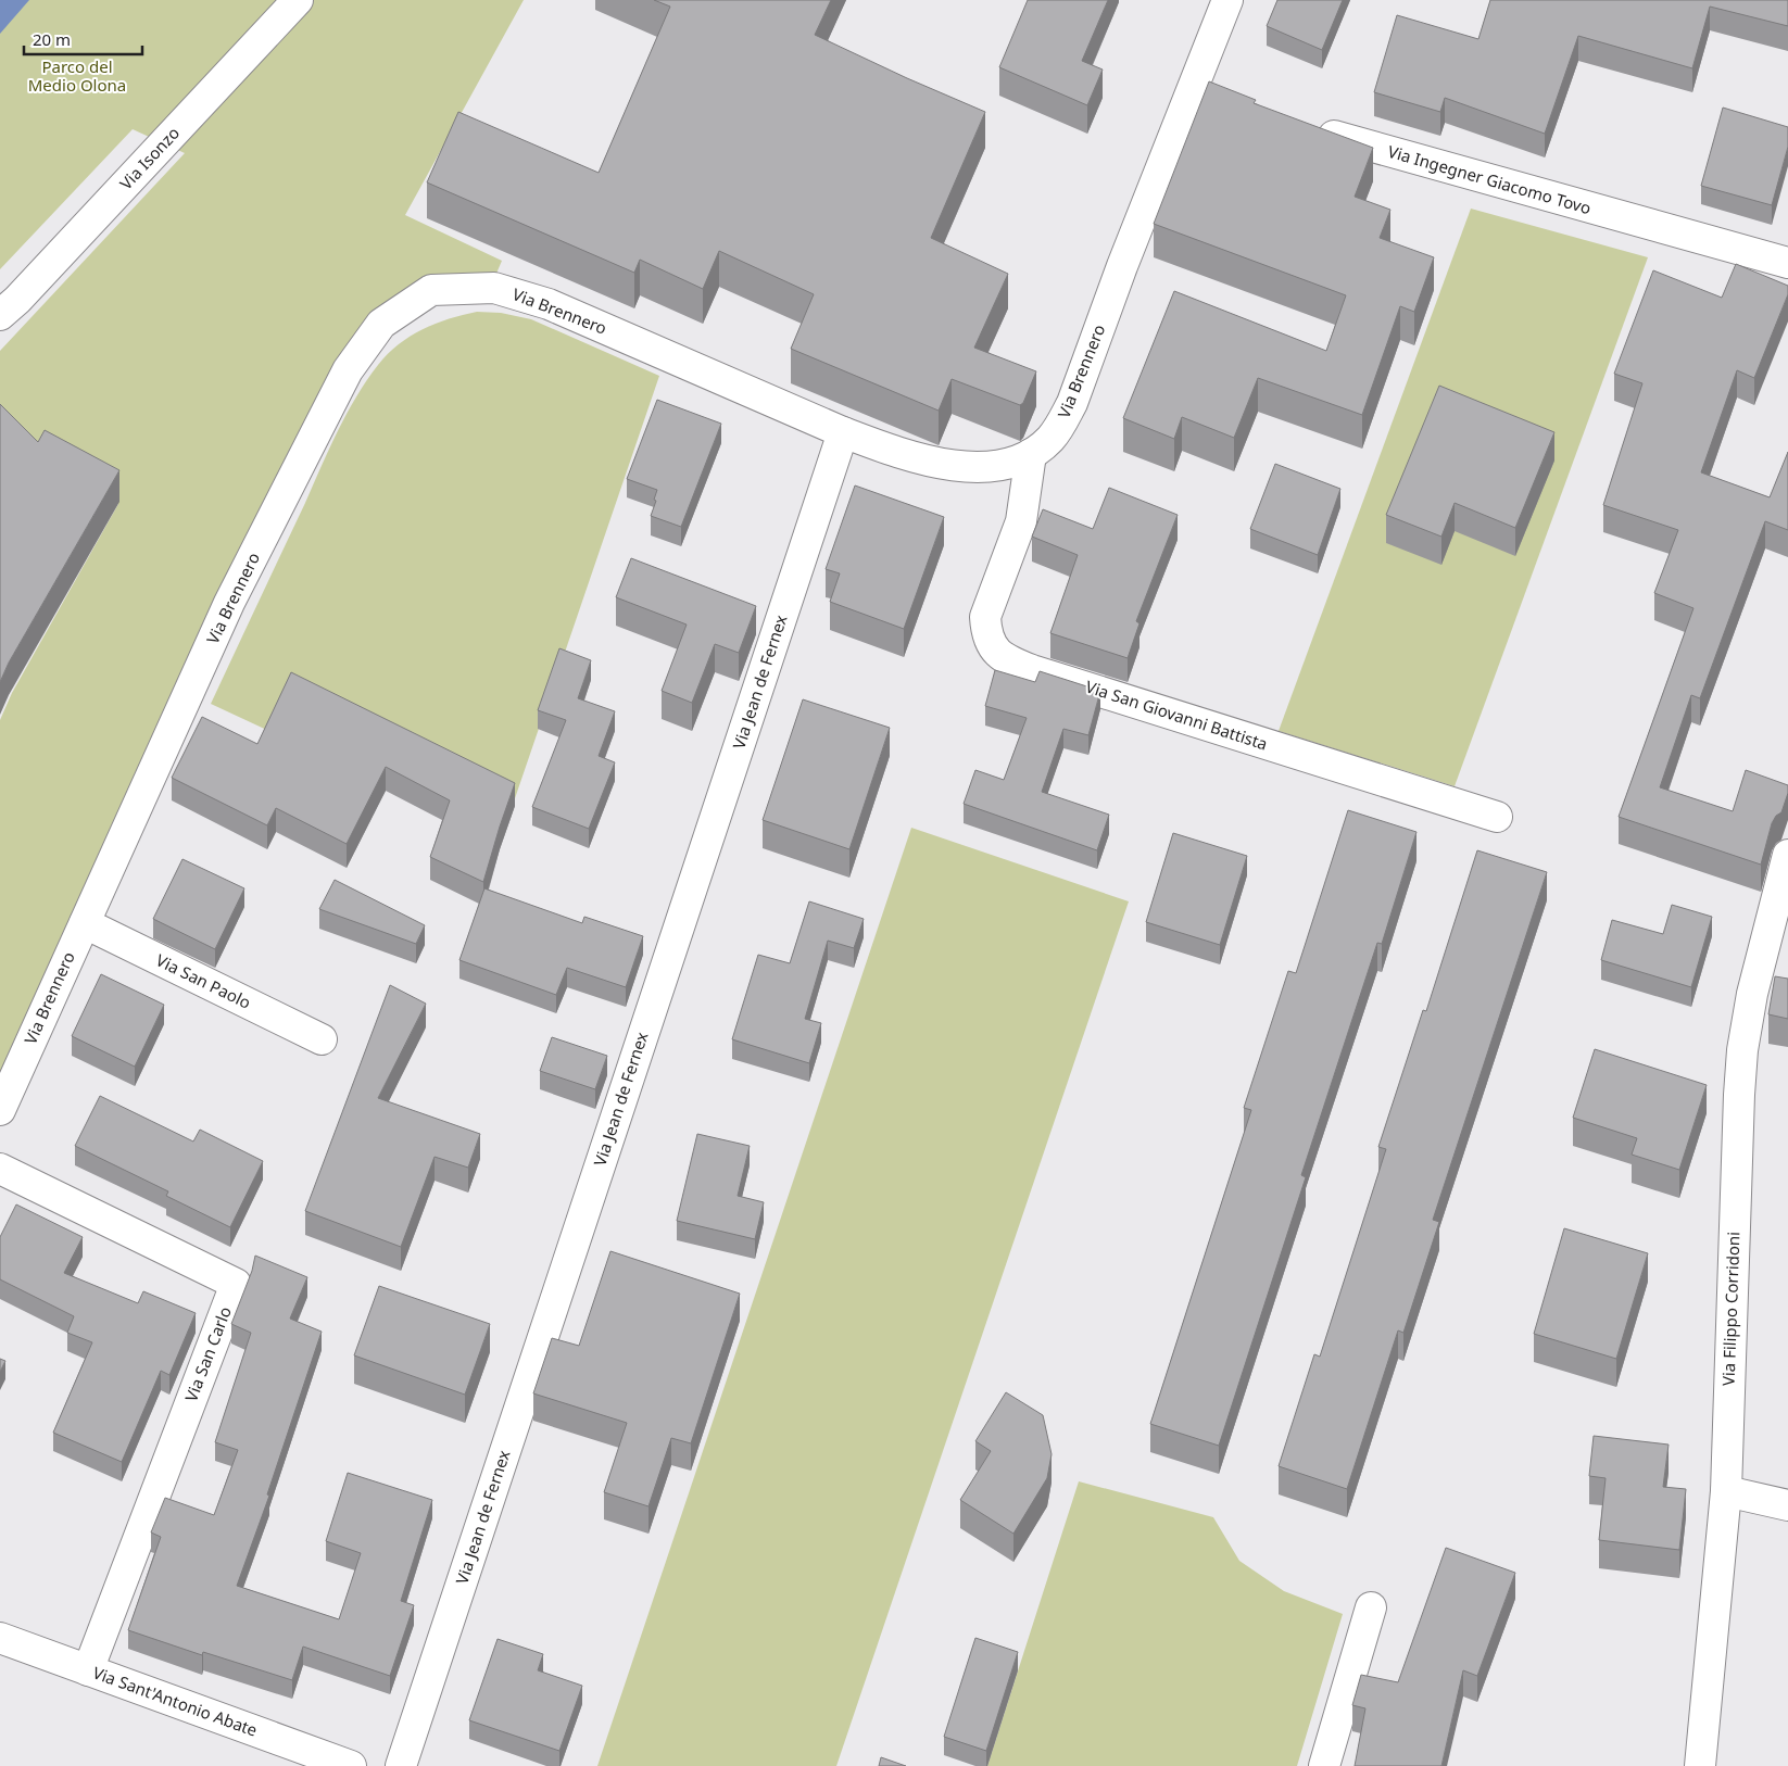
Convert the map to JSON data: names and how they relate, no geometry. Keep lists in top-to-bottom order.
{
  "streets": {
    "street": [
      "Via Isonzo",
      "Via Ingegner Giacomo Tovo",
      "Via Brennero",
      "Via Jean de Fernex",
      "Via San Giovanni Battista",
      "Via San Paolo",
      "Via Filippo Corridoni",
      "Via San Carlo",
      "Via Sant'Antonio Abate"
    ]
  },
  "crossings": [
    ["Via Brennero", "Via Jean de Fernex"],
    ["Via Brennero", "Via San Giovanni Battista"],
    ["Via Brennero", "Via San Paolo"],
    ["Via San Carlo", "Via Sant'Antonio Abate"]
  ],
  "parks": ["Parco del Medio Olona"],
  "scale_bar": "20 m"
}
